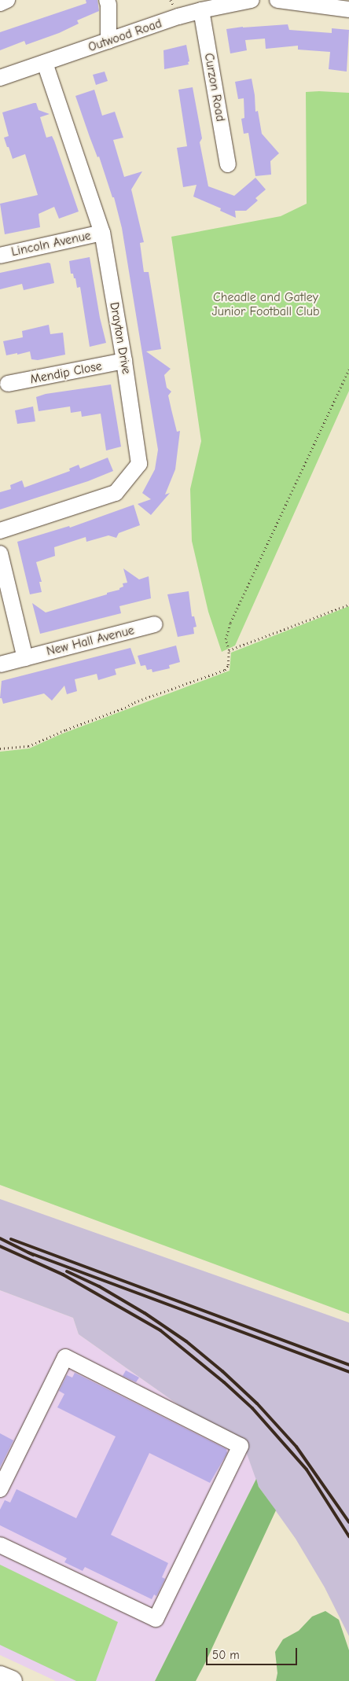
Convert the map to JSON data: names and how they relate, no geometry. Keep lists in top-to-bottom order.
{
  "streets": {
    "street": [
      "Outwood Road",
      "Curzon Road",
      "Lincoln Avenue",
      "Drayton Drive",
      "Mendip Close",
      "New Hall Avenue"
    ]
  },
  "crossings": [
    ["Outwood Road", "Curzon Road"],
    ["Outwood Road", "Drayton Drive"],
    ["Lincoln Avenue", "Drayton Drive"],
    ["Drayton Drive", "Mendip Close"]
  ],
  "parks": ["Cheadle and Gatley Junior Football Club"],
  "scale_bar": "50 m"
}
